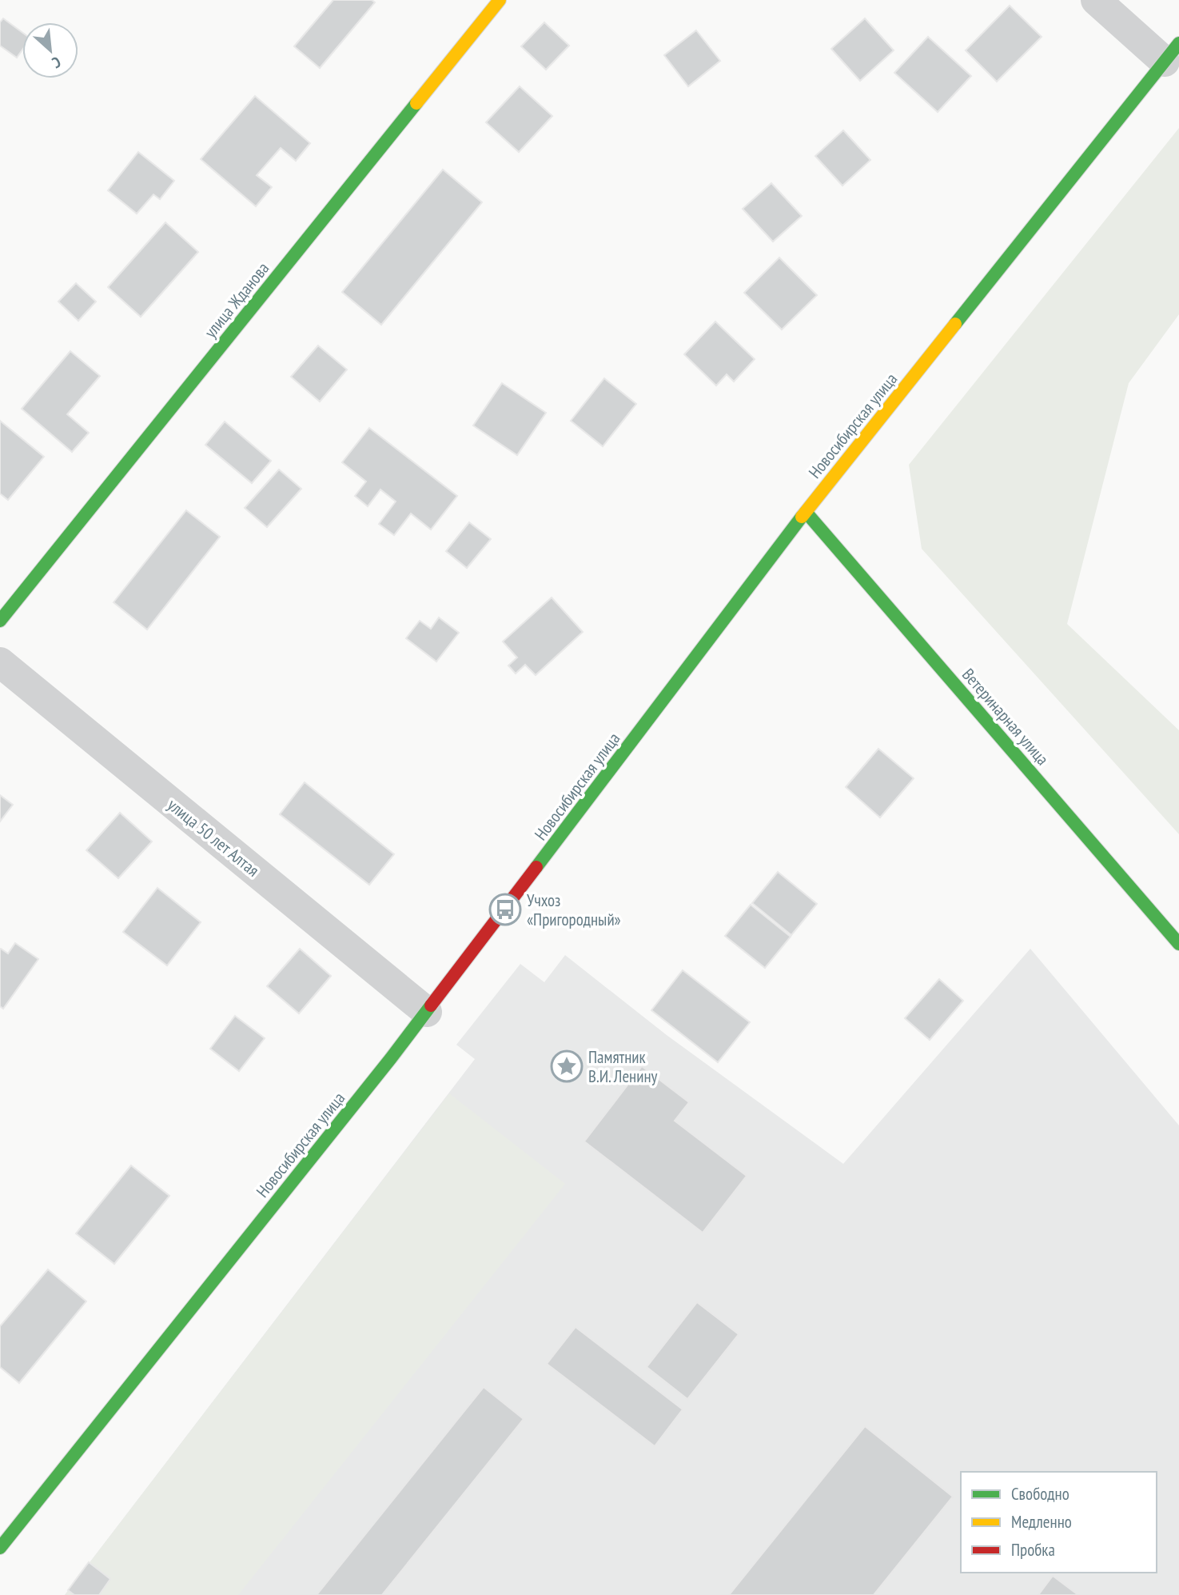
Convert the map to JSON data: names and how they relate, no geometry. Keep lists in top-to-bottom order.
{
  "streets": {
    "street": [
      "улица Жданова",
      "Новосибирская улица",
      "Ветеринарная улица",
      "улица 50 лет Алтая"
    ]
  },
  "crossings": [
    ["Новосибирская улица", "Ветеринарная улица"],
    ["Новосибирская улица", "улица 50 лет Алтая"]
  ],
  "places": {
    "bus stop": ["Учхоз «Пригородный»"],
    "place": ["Памятник В.И. Ленину"]
  },
  "legend": ["Свободно", "Медленно", "Пробка"],
  "north": "bottom right"
}
